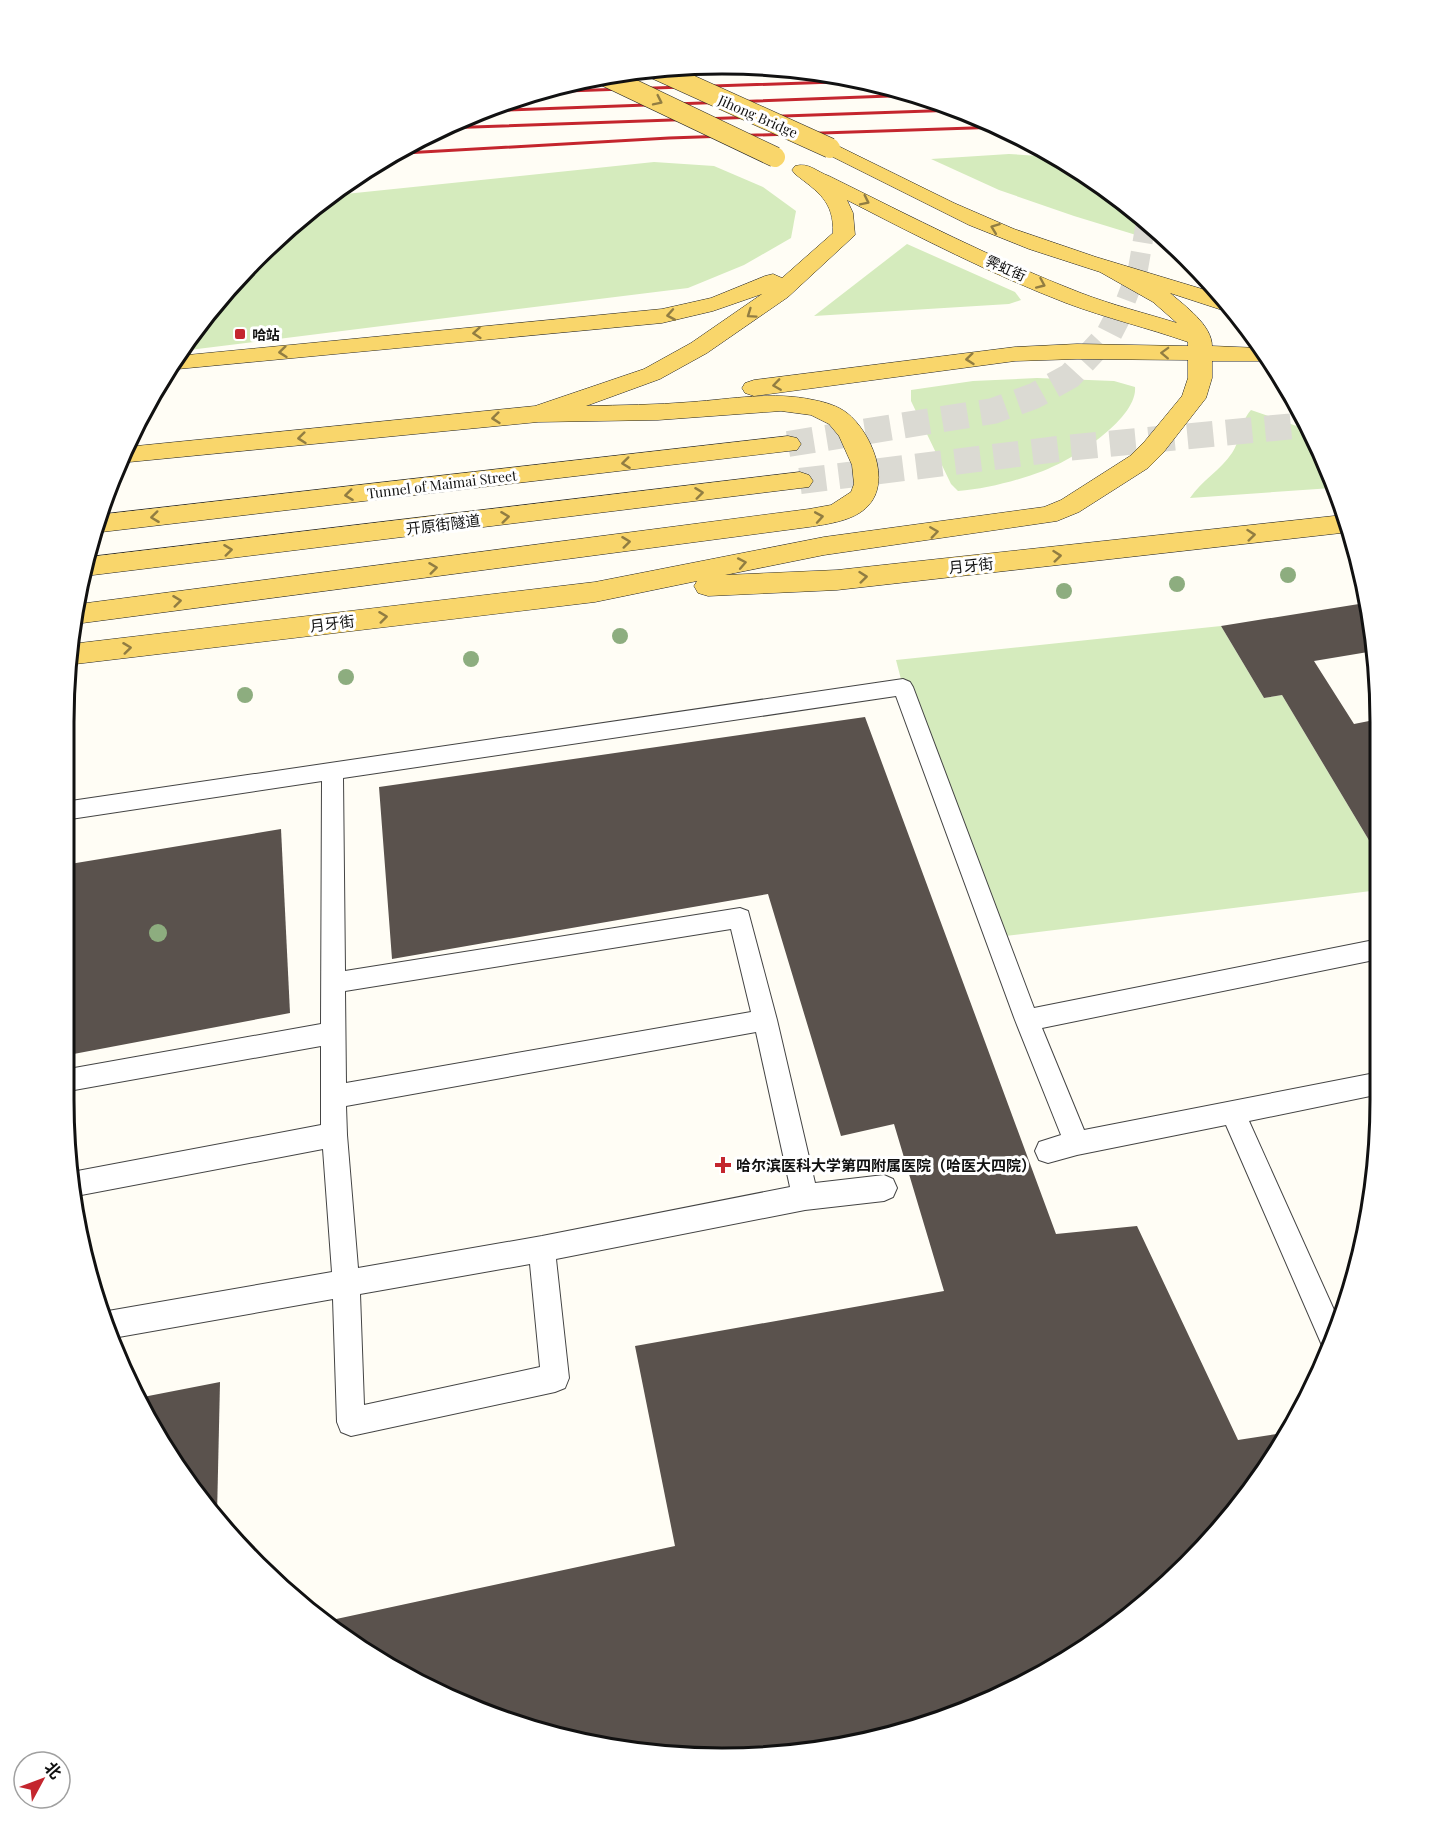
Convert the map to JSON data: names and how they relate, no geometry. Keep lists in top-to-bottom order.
{
  "streets": {
    "main road": [
      "Jihong Bridge",
      "霁虹街",
      "Tunnel of Maimai Street",
      "开原街隧道",
      "月牙街"
    ]
  },
  "crossings": [
    ["Jihong Bridge", "霁虹街"],
    ["霁虹街", "月牙街"]
  ],
  "places": {
    "transit": ["哈站"],
    "health": ["哈尔滨医科大学第四附属医院（哈医大四院）"]
  },
  "north": "top right"
}
